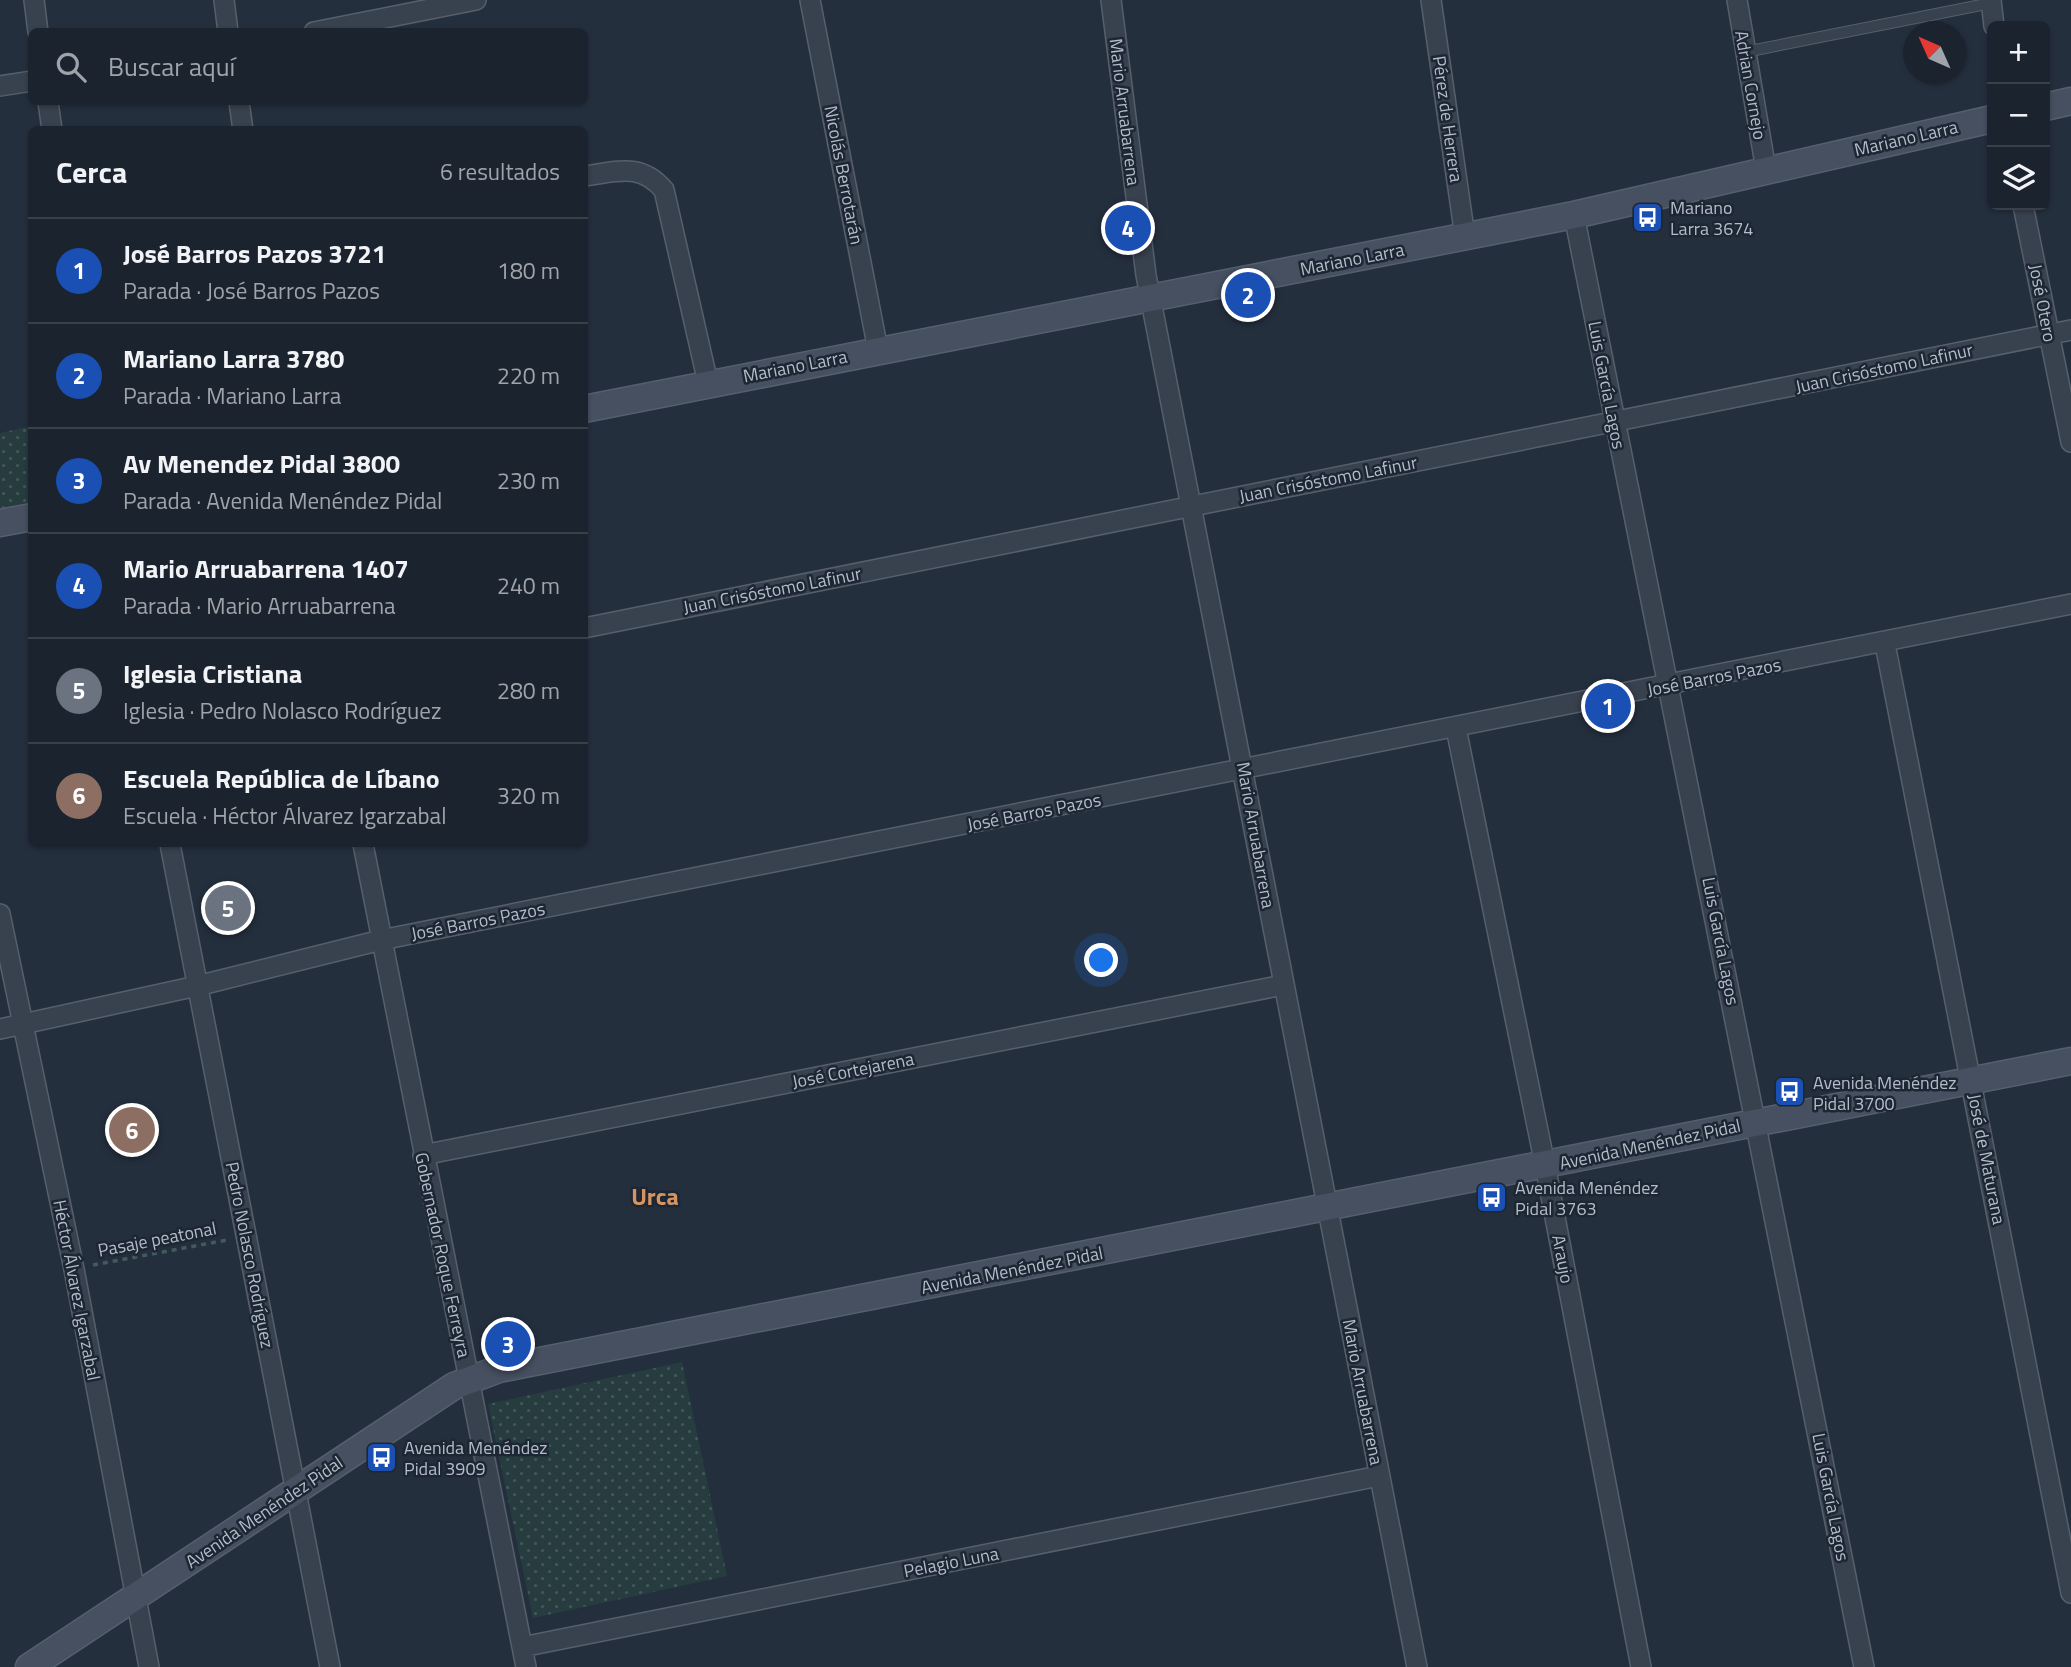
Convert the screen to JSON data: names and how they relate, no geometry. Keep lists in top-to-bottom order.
{
  "streets": {
    "main road": ["Mariano Larra", "Avenida Menéndez Pidal"],
    "street": [
      "Adrian Cornejo",
      "Mario Arruabarrena",
      "Pérez de Herrera",
      "Nicolás Berrotarán",
      "José Otero",
      "Juan Crisóstomo Lafinur",
      "Luis García Lagos",
      "José Barros Pazos",
      "José Cortejarena",
      "José de Maturana",
      "Pedro Nolasco Rodríguez",
      "Gobernador Roque Ferreyra",
      "Araujo",
      "Héctor Álvarez Igarzabal",
      "Pelagio Luna"
    ],
    "path": ["Pasaje peatonal"]
  },
  "crossings": [
    ["Adrian Cornejo", "Mariano Larra"],
    ["Mario Arruabarrena", "Mariano Larra"],
    ["Mario Arruabarrena", "Juan Crisóstomo Lafinur"],
    ["Mario Arruabarrena", "José Barros Pazos"],
    ["Mario Arruabarrena", "José Cortejarena"],
    ["Mario Arruabarrena", "Avenida Menéndez Pidal"],
    ["Mario Arruabarrena", "Pelagio Luna"],
    ["Pérez de Herrera", "Mariano Larra"],
    ["Mariano Larra", "Nicolás Berrotarán"],
    ["Mariano Larra", "Luis García Lagos"],
    ["José Otero", "Juan Crisóstomo Lafinur"],
    ["Juan Crisóstomo Lafinur", "Luis García Lagos"],
    ["Luis García Lagos", "José Barros Pazos"],
    ["Luis García Lagos", "Avenida Menéndez Pidal"],
    ["José Barros Pazos", "José de Maturana"],
    ["José Barros Pazos", "Pedro Nolasco Rodríguez"],
    ["José Barros Pazos", "Gobernador Roque Ferreyra"],
    ["José Barros Pazos", "Araujo"],
    ["José Barros Pazos", "Héctor Álvarez Igarzabal"],
    ["José Cortejarena", "Gobernador Roque Ferreyra"],
    ["Avenida Menéndez Pidal", "José de Maturana"],
    ["Avenida Menéndez Pidal", "Pedro Nolasco Rodríguez"],
    ["Avenida Menéndez Pidal", "Gobernador Roque Ferreyra"],
    ["Avenida Menéndez Pidal", "Araujo"],
    ["Avenida Menéndez Pidal", "Héctor Álvarez Igarzabal"],
    ["Pasaje peatonal", "Pedro Nolasco Rodríguez"],
    ["Pasaje peatonal", "Héctor Álvarez Igarzabal"],
    ["Gobernador Roque Ferreyra", "Pelagio Luna"]
  ],
  "districts": ["Urca"],
  "places": {
    "bus stop": [
      "Mariano Larra 3674",
      "Avenida Menéndez Pidal 3700",
      "Avenida Menéndez Pidal 3763",
      "Avenida Menéndez Pidal 3909"
    ]
  },
  "north": "top left",
  "page": {
    "map_buttons": ["+", "−"],
    "search": "Buscar aquí",
    "heading": ["Cerca", "6 resultados"],
    "pins": [
      "4",
      "2",
      "1",
      "5",
      "6",
      "3"
    ],
    "list": [
      {
        "mark": "1",
        "name": "José Barros Pazos 3721",
        "note": "Parada · José Barros Pazos",
        "value": "180 m"
      },
      {
        "mark": "2",
        "name": "Mariano Larra 3780",
        "note": "Parada · Mariano Larra",
        "value": "220 m"
      },
      {
        "mark": "3",
        "name": "Av Menendez Pidal 3800",
        "note": "Parada · Avenida Menéndez Pidal",
        "value": "230 m"
      },
      {
        "mark": "4",
        "name": "Mario Arruabarrena 1407",
        "note": "Parada · Mario Arruabarrena",
        "value": "240 m"
      },
      {
        "mark": "5",
        "name": "Iglesia Cristiana",
        "note": "Iglesia · Pedro Nolasco Rodríguez",
        "value": "280 m"
      },
      {
        "mark": "6",
        "name": "Escuela República de Líbano",
        "note": "Escuela · Héctor Álvarez Igarzabal",
        "value": "320 m"
      }
    ]
  }
}
